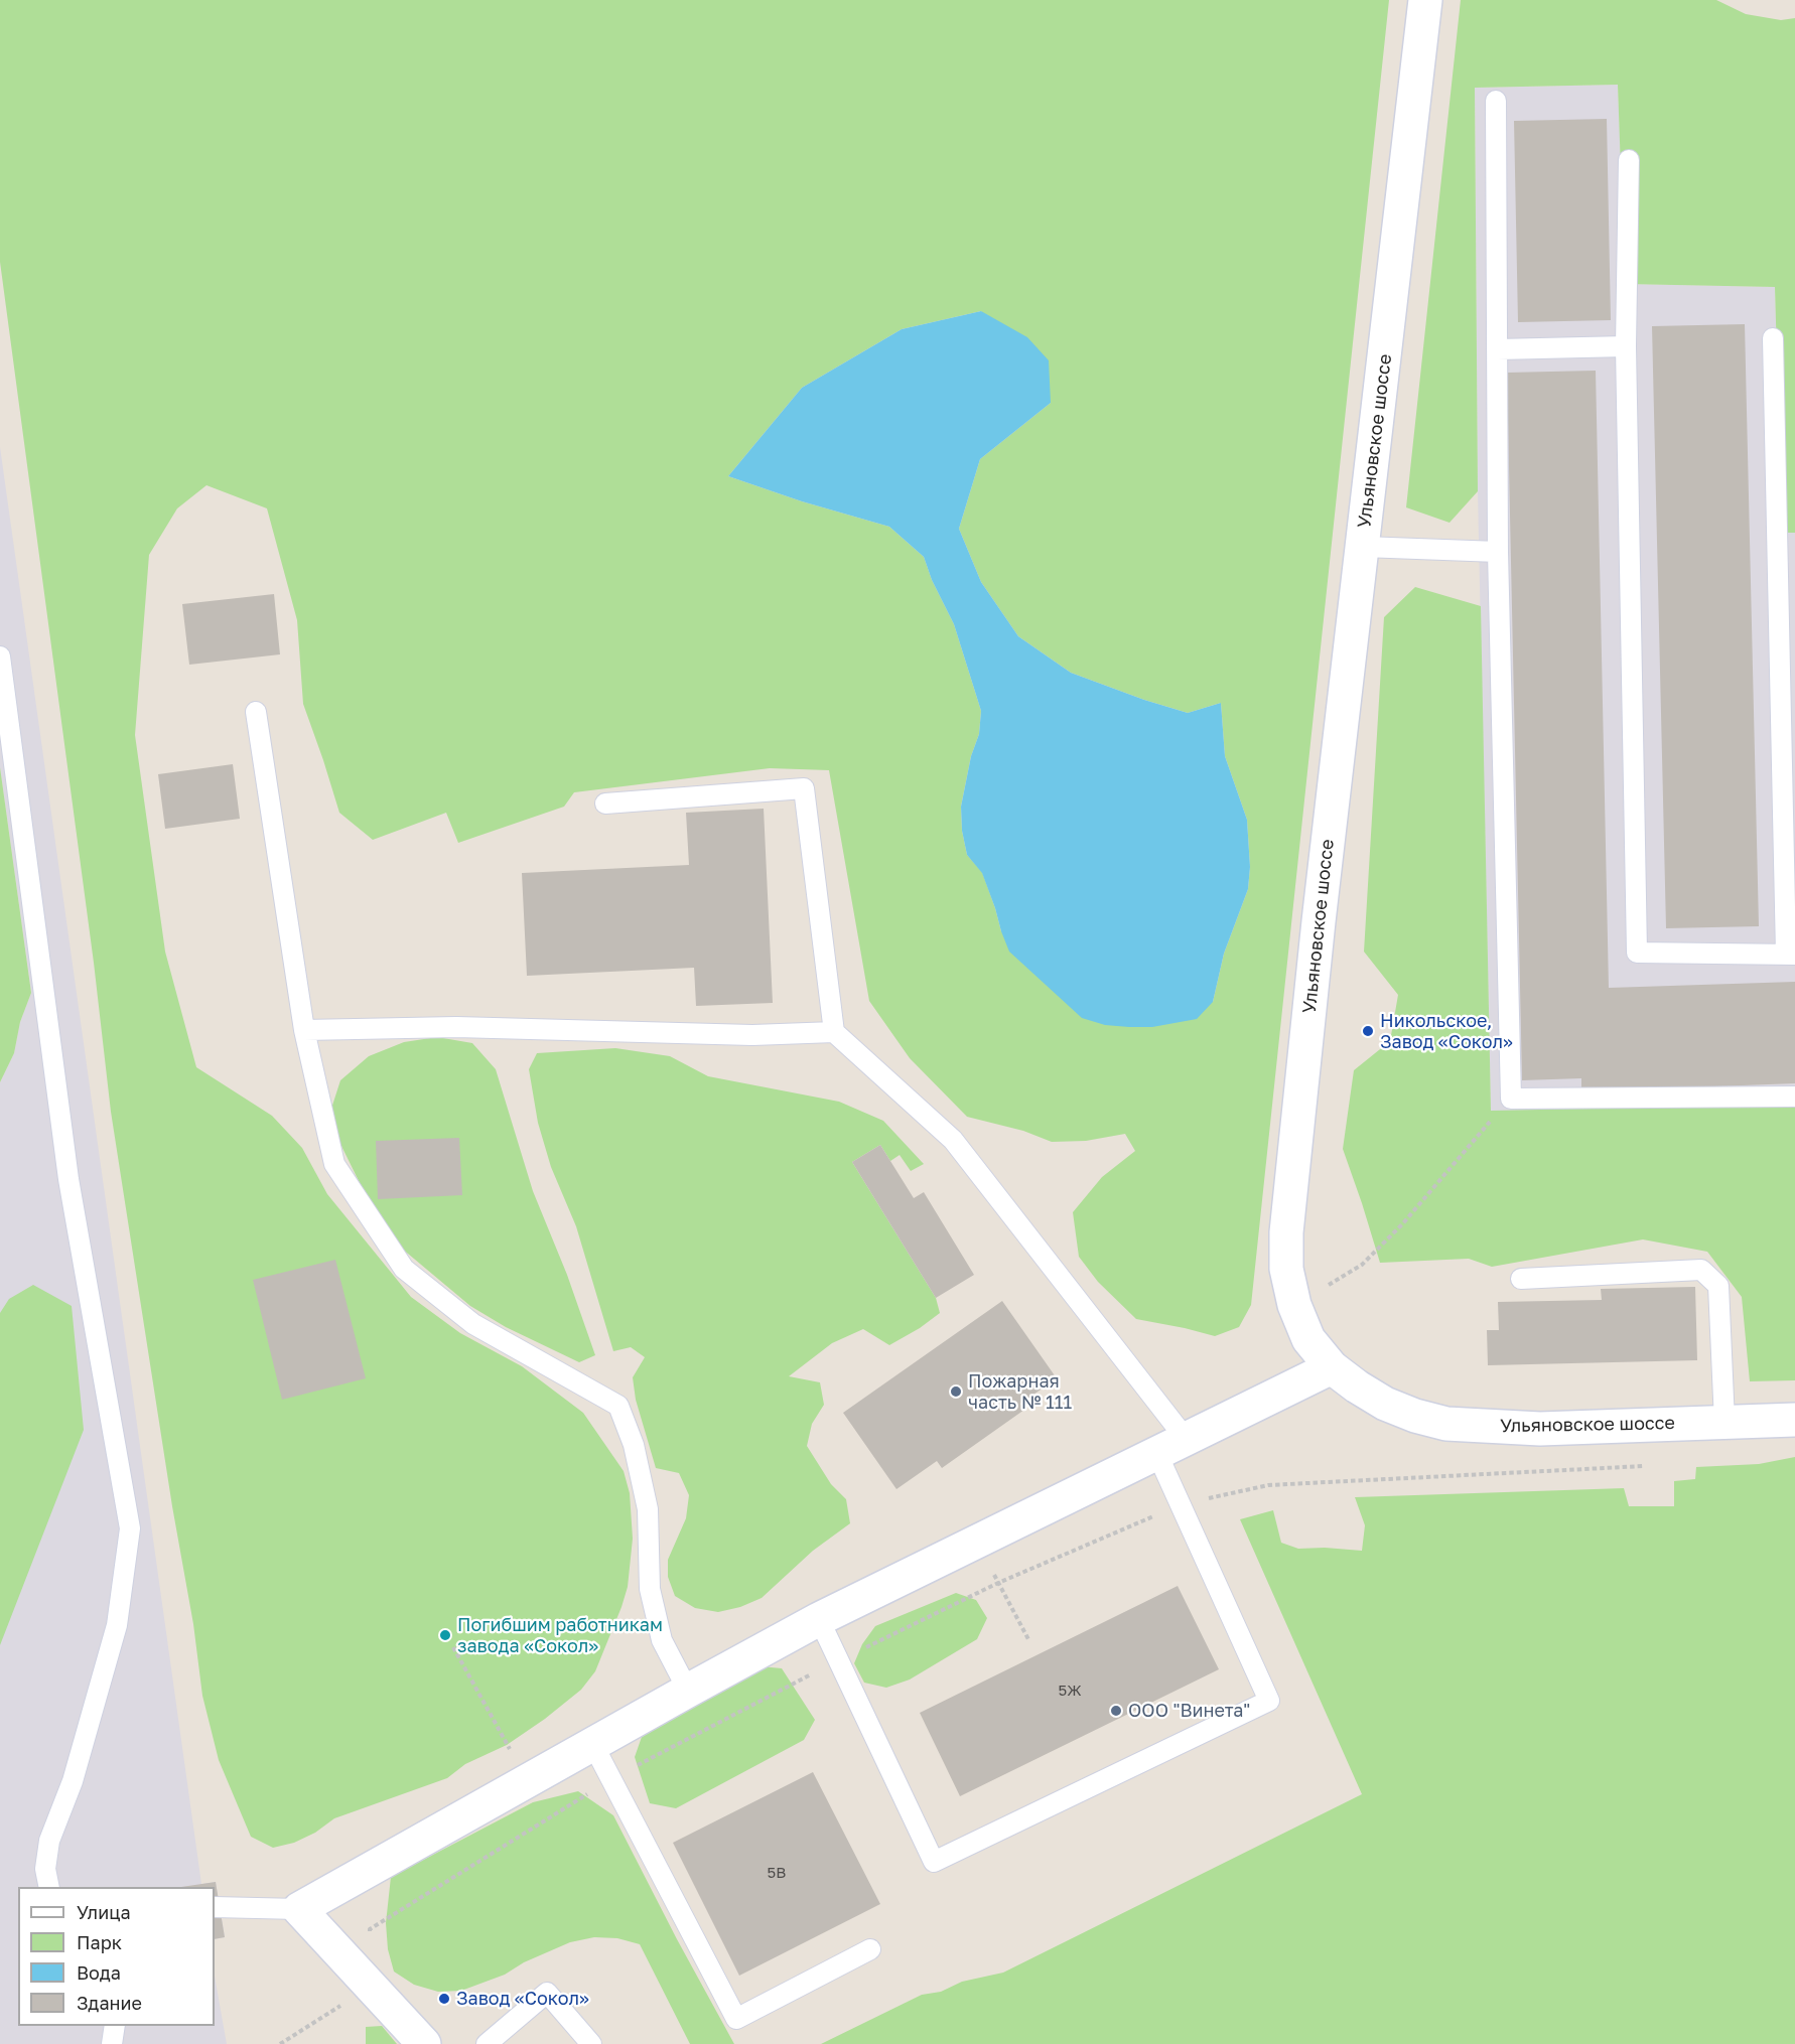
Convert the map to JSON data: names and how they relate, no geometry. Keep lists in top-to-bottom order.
{
  "streets": {
    "main road": ["Ульяновское шоссе"]
  },
  "places": [
    "Никольское, Завод «Сокол»",
    "Пожарная часть № 111",
    "Погибшим работникам завода «Сокол»",
    "ООО \"Винета\"",
    "Завод «Сокол»"
  ],
  "house_numbers": ["5Ж", "5В"],
  "legend": [
    "Улица",
    "Парк",
    "Вода",
    "Здание"
  ]
}
